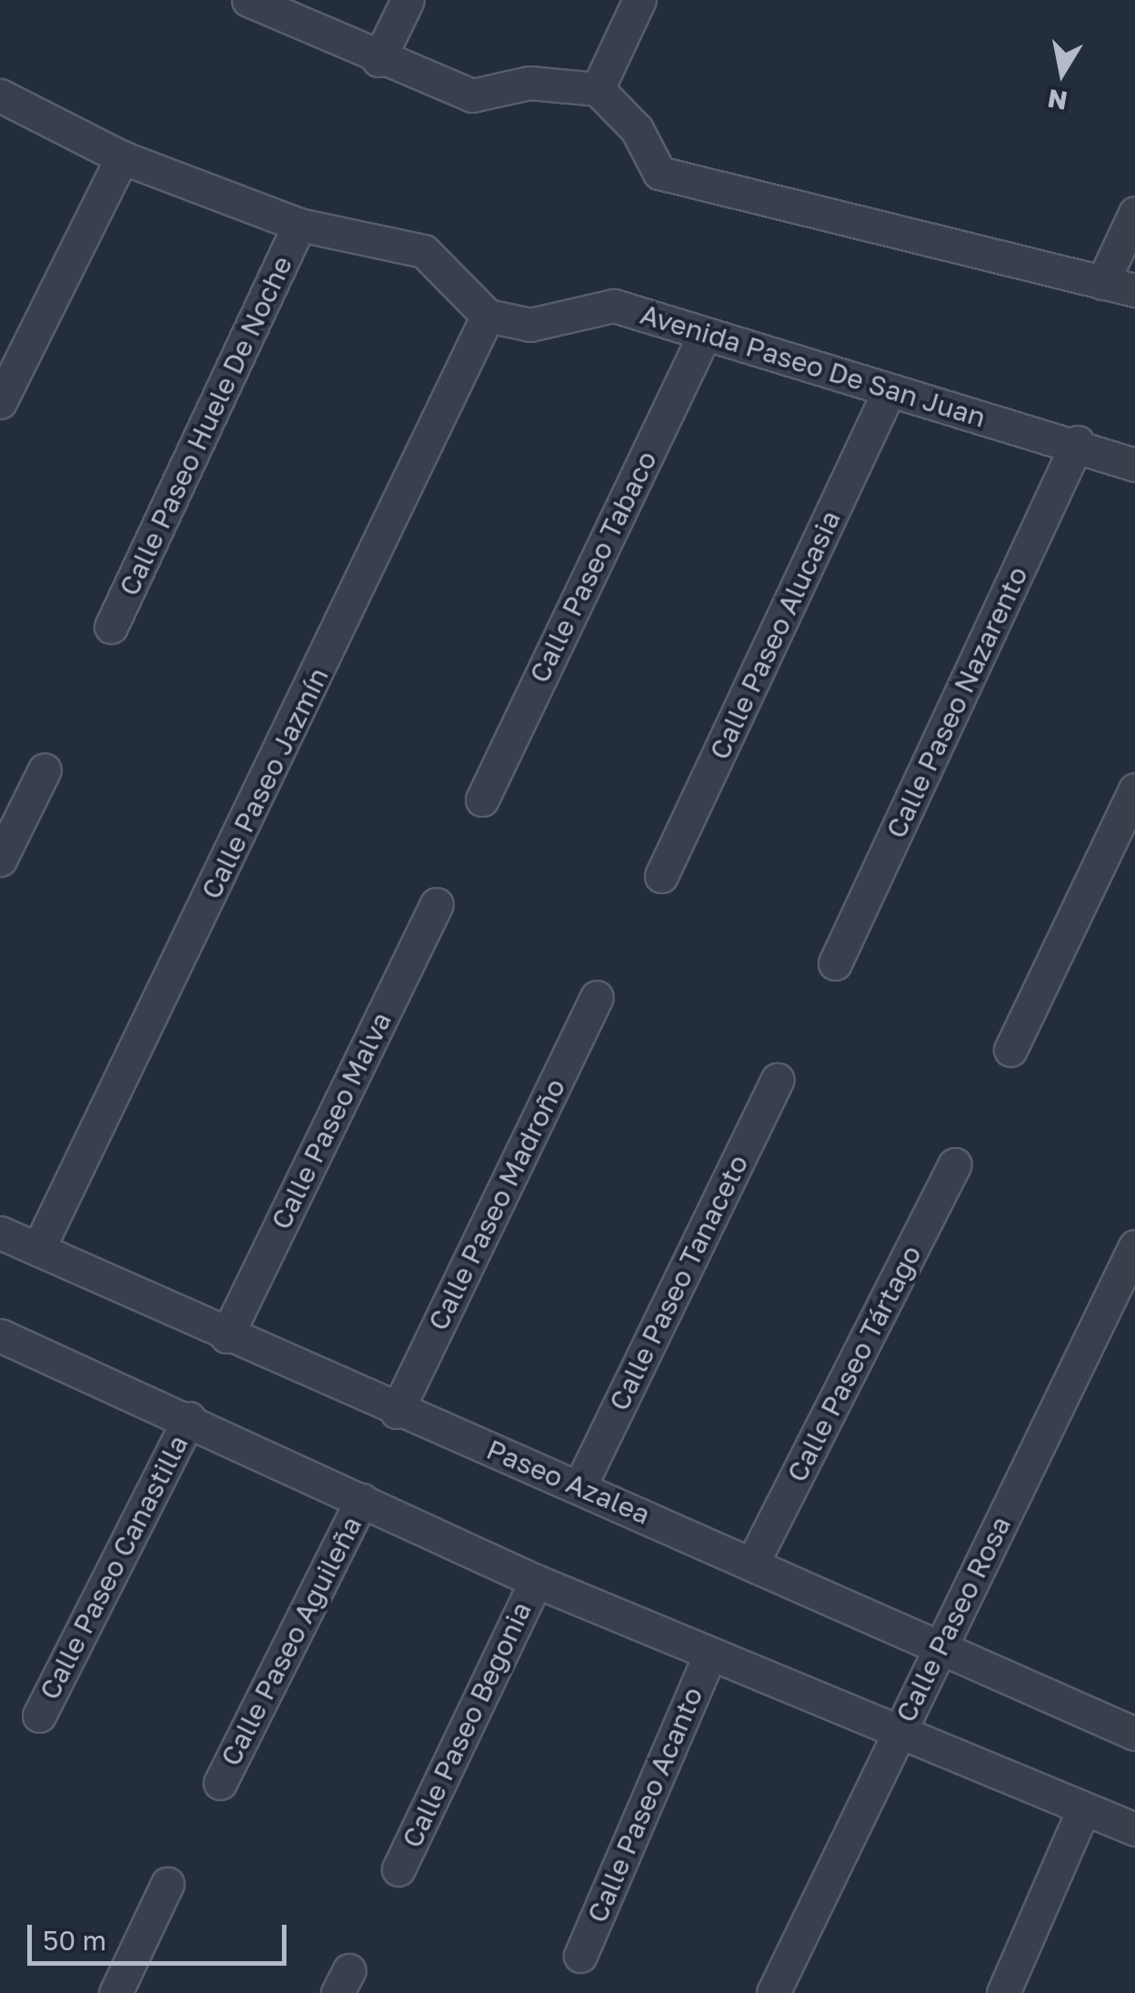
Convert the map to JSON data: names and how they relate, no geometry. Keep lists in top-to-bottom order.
{
  "streets": {
    "street": [
      "Avenida Paseo De San Juan",
      "Calle Paseo Huele De Noche",
      "Calle Paseo Tabaco",
      "Calle Paseo Alucasia",
      "Calle Paseo Nazarento",
      "Calle Paseo Jazmín",
      "Calle Paseo Malva",
      "Calle Paseo Madroño",
      "Calle Paseo Tanaceto",
      "Calle Paseo Tártago",
      "Paseo Azalea",
      "Calle Paseo Canastilla",
      "Calle Paseo Rosa",
      "Calle Paseo Aguileña",
      "Calle Paseo Begonia",
      "Calle Paseo Acanto"
    ]
  },
  "crossings": [
    ["Avenida Paseo De San Juan", "Calle Paseo Tabaco"],
    ["Avenida Paseo De San Juan", "Calle Paseo Alucasia"],
    ["Avenida Paseo De San Juan", "Calle Paseo Nazarento"],
    ["Avenida Paseo De San Juan", "Calle Paseo Jazmín"],
    ["Calle Paseo Jazmín", "Paseo Azalea"],
    ["Calle Paseo Malva", "Paseo Azalea"],
    ["Calle Paseo Madroño", "Paseo Azalea"],
    ["Calle Paseo Tanaceto", "Paseo Azalea"],
    ["Calle Paseo Tártago", "Paseo Azalea"],
    ["Paseo Azalea", "Calle Paseo Rosa"]
  ],
  "scale_bar": "50 m",
  "north": "bottom"
}
